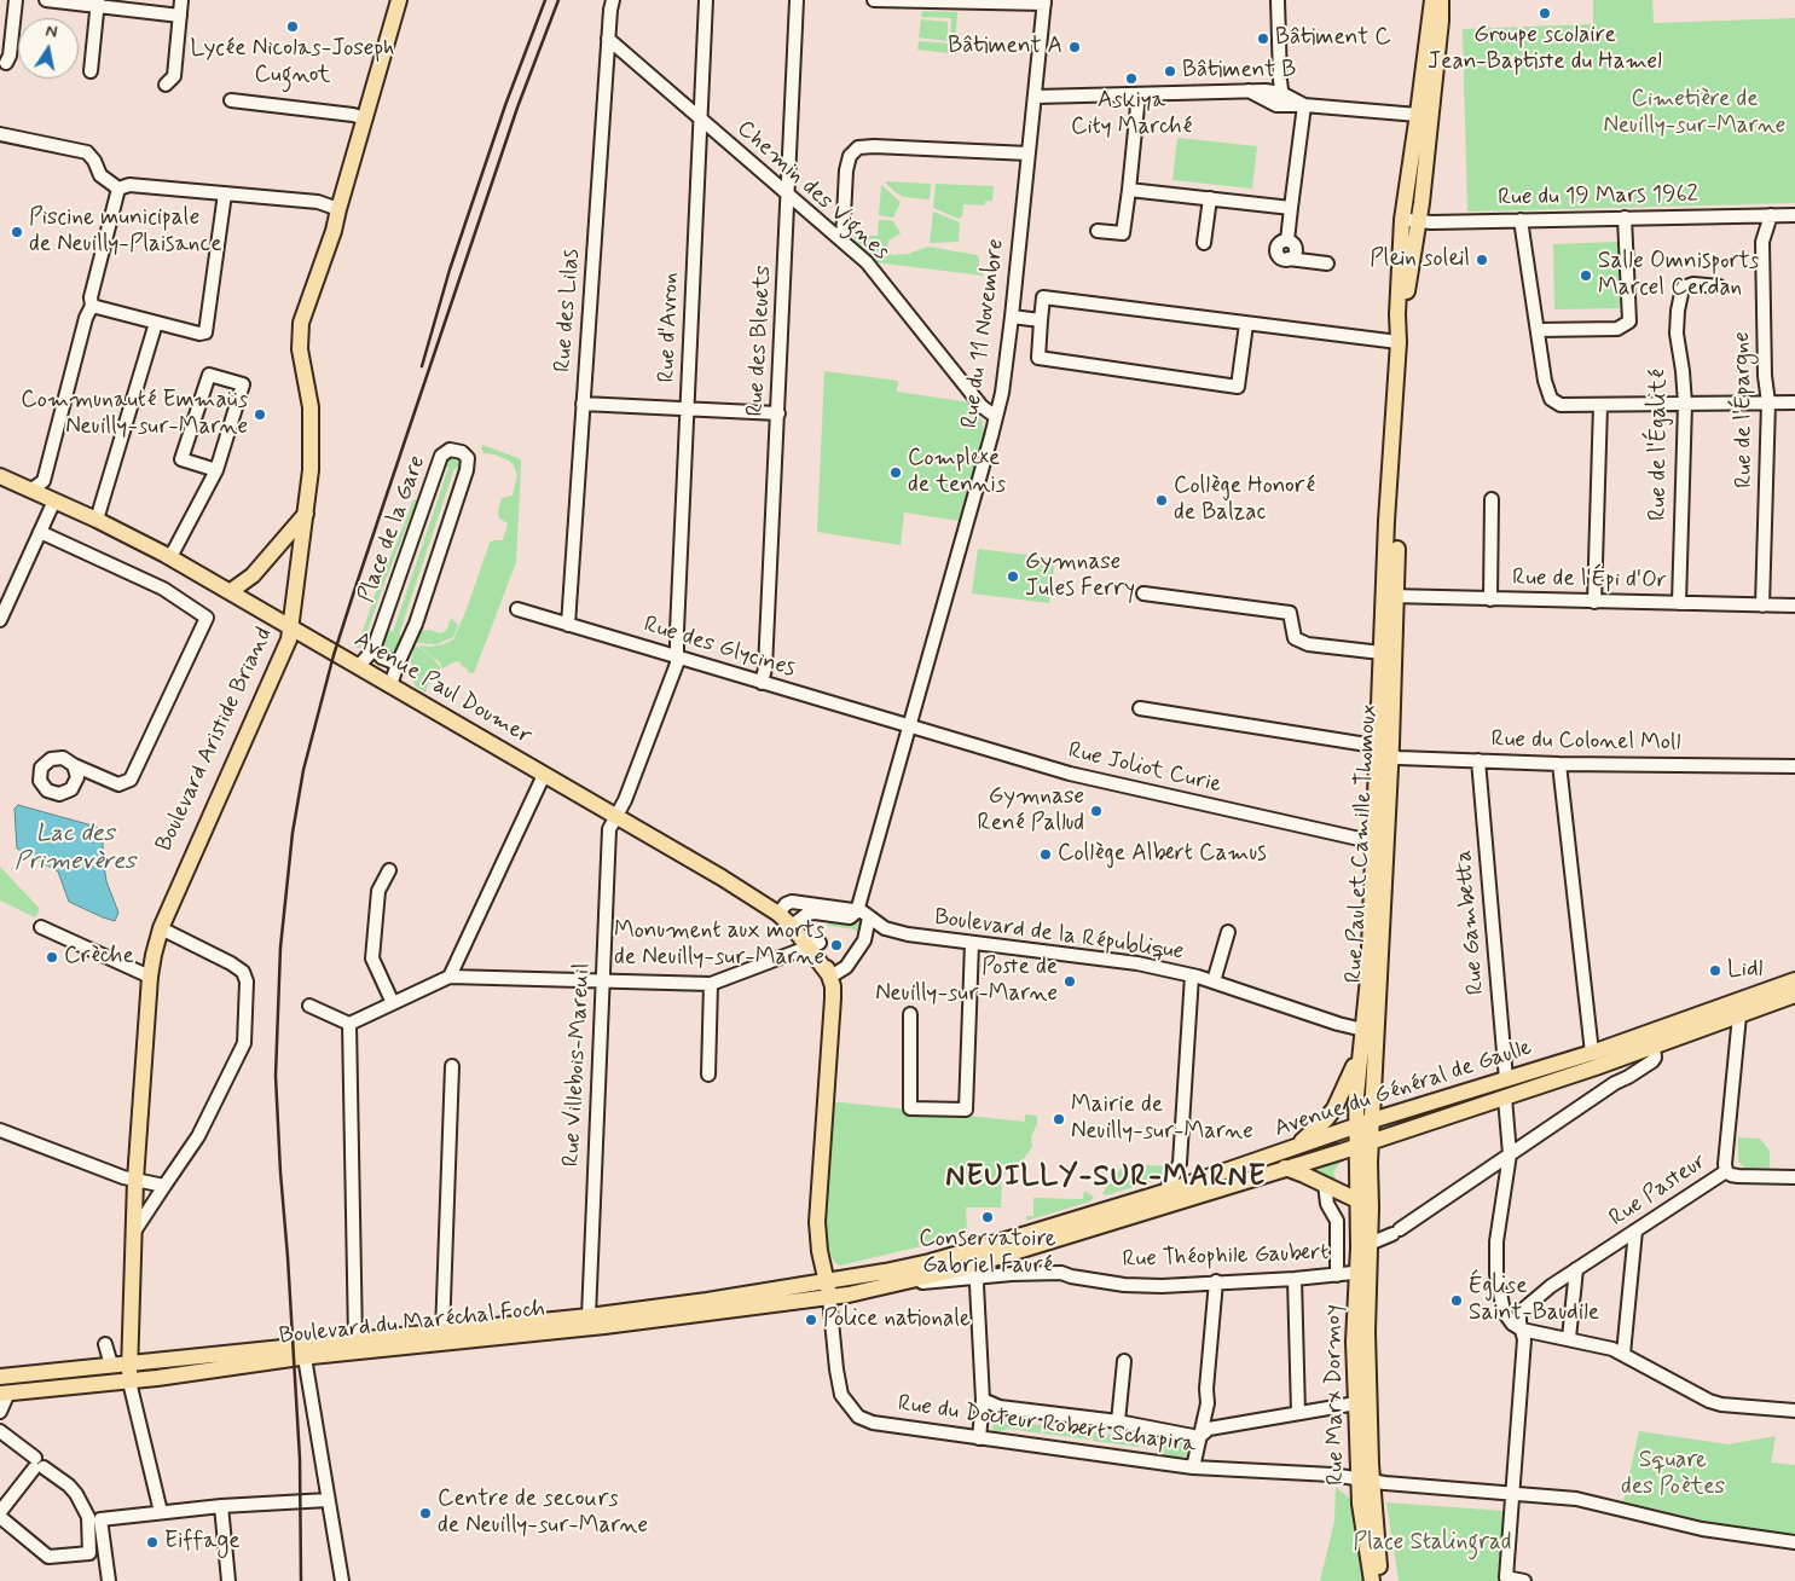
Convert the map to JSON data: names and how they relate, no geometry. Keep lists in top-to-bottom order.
{
  "streets": {
    "main road": [
      "Avenue Paul Doumer",
      "Boulevard Aristide Briand",
      "Rue Paul et Camille Thomoux",
      "Avenue du Général de Gaulle",
      "Boulevard du Maréchal Foch",
      "Rue Marx Dormoy"
    ],
    "street": [
      "Chemin des Vignes",
      "Rue du 19 Mars 1962",
      "Rue des Lilas",
      "Rue d'Avron",
      "Rue du 11 Novembre",
      "Rue des Bleuets",
      "Rue de l'Épargne",
      "Rue de l'Égalité",
      "Place de la Gare",
      "Rue de l'Épi d'Or",
      "Rue des Glycines",
      "Rue du Colonel Moll",
      "Rue Joliot Curie",
      "Rue Gambetta",
      "Boulevard de la République",
      "Rue Villebois-Mareuil",
      "Rue Pasteur",
      "Rue Théophile Gaubert",
      "Rue du Docteur Robert Schapira"
    ]
  },
  "crossings": [
    ["Chemin des Vignes", "Rue des Lilas"],
    ["Chemin des Vignes", "Rue d'Avron"],
    ["Chemin des Vignes", "Rue du 11 Novembre"],
    ["Chemin des Vignes", "Rue des Bleuets"],
    ["Rue du 19 Mars 1962", "Rue de l'Épargne"],
    ["Rue du 19 Mars 1962", "Rue Paul et Camille Thomoux"],
    ["Rue des Lilas", "Rue des Glycines"],
    ["Rue d'Avron", "Rue des Glycines"],
    ["Rue d'Avron", "Avenue Paul Doumer"],
    ["Rue d'Avron", "Rue Villebois-Mareuil"],
    ["Rue du 11 Novembre", "Rue des Glycines"],
    ["Rue du 11 Novembre", "Rue Joliot Curie"],
    ["Rue du 11 Novembre", "Boulevard de la République"],
    ["Rue des Bleuets", "Rue des Glycines"],
    ["Rue de l'Épargne", "Rue de l'Épi d'Or"],
    ["Rue de l'Égalité", "Rue de l'Épi d'Or"],
    ["Place de la Gare", "Avenue Paul Doumer"],
    ["Rue de l'Épi d'Or", "Rue Paul et Camille Thomoux"],
    ["Rue des Glycines", "Rue Joliot Curie"],
    ["Avenue Paul Doumer", "Boulevard Aristide Briand"],
    ["Avenue Paul Doumer", "Rue Villebois-Mareuil"],
    ["Avenue Paul Doumer", "Avenue du Général de Gaulle"],
    ["Avenue Paul Doumer", "Boulevard du Maréchal Foch"],
    ["Avenue Paul Doumer", "Rue du Docteur Robert Schapira"],
    ["Boulevard Aristide Briand", "Boulevard du Maréchal Foch"],
    ["Rue du Colonel Moll", "Rue Paul et Camille Thomoux"],
    ["Rue du Colonel Moll", "Rue Gambetta"],
    ["Rue Joliot Curie", "Rue Paul et Camille Thomoux"],
    ["Rue Paul et Camille Thomoux", "Boulevard de la République"],
    ["Rue Paul et Camille Thomoux", "Avenue du Général de Gaulle"],
    ["Rue Paul et Camille Thomoux", "Rue Marx Dormoy"],
    ["Rue Gambetta", "Avenue du Général de Gaulle"],
    ["Rue Villebois-Mareuil", "Boulevard du Maréchal Foch"],
    ["Avenue du Général de Gaulle", "Rue Pasteur"],
    ["Avenue du Général de Gaulle", "Rue Théophile Gaubert"],
    ["Avenue du Général de Gaulle", "Boulevard du Maréchal Foch"],
    ["Avenue du Général de Gaulle", "Rue du Docteur Robert Schapira"],
    ["Rue Théophile Gaubert", "Rue Marx Dormoy"],
    ["Boulevard du Maréchal Foch", "Rue du Docteur Robert Schapira"],
    ["Rue Marx Dormoy", "Rue du Docteur Robert Schapira"]
  ],
  "districts": ["NEUILLY-SUR-MARNE"],
  "water": ["Lac des Primevères"],
  "parks": ["Cimetière de Neuilly-sur-Marne", "Square des Poètes", "Place Stalingrad"],
  "places": [
    "Groupe scolaire Jean-Baptiste du Hamel",
    "Lycée Nicolas-Joseph Cugnot",
    "Bâtiment C",
    "Bâtiment A",
    "Bâtiment B",
    "Askiya City Marché",
    "Piscine municipale de Neuilly-Plaisance",
    "Plein soleil",
    "Salle Omnisports Marcel Cerdan",
    "Communauté Emmaüs Neuilly-sur-Marne",
    "Complexe de tennis",
    "Collège Honoré de Balzac",
    "Gymnase Jules Ferry",
    "Gymnase René Pallud",
    "Collège Albert Camus",
    "Monument aux morts de Neuilly-sur-Marne",
    "Crèche",
    "Lidl",
    "Poste de Neuilly-sur-Marne",
    "Mairie de Neuilly-sur-Marne",
    "Conservatoire Gabriel Fauré",
    "Église Saint-Baudile",
    "Police nationale",
    "Centre de secours de Neuilly-sur-Marne",
    "Eiffage"
  ],
  "north": "top"
}
